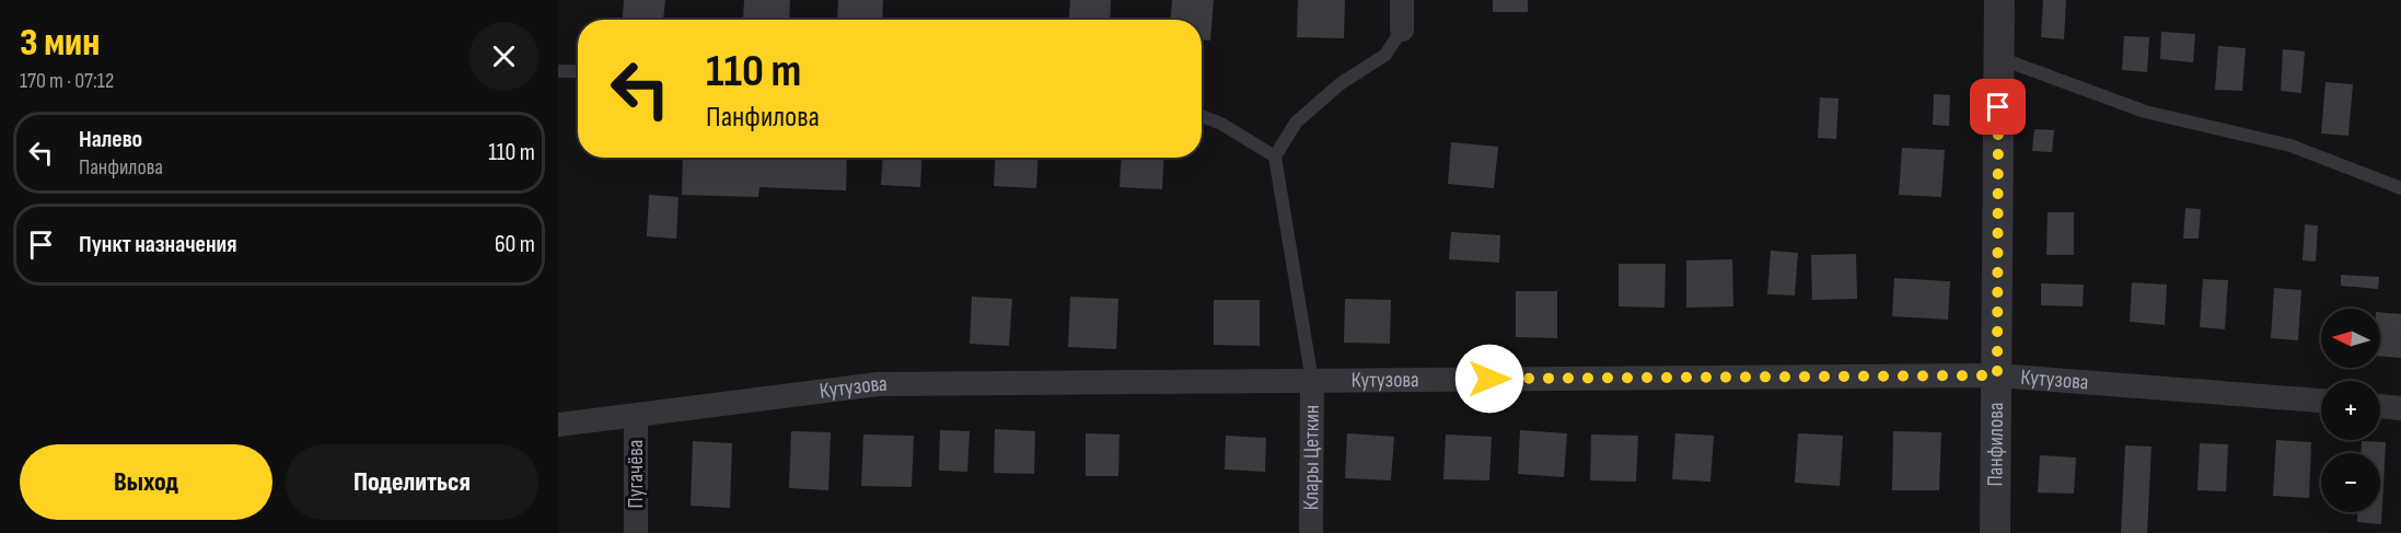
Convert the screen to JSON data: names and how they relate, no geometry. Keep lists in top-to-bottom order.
{
  "streets": {
    "street": [
      "Кутузова",
      "Панфилова",
      "Клары Цеткин",
      "Пугачёва"
    ]
  },
  "crossings": [
    ["Кутузова", "Панфилова"],
    ["Кутузова", "Клары Цеткин"],
    ["Кутузова", "Пугачёва"]
  ],
  "north": "left",
  "page": {
    "heading": ["3 мин", "170 m · 07:12"],
    "turn": ["110 m", "Панфилова"],
    "list": [
      {
        "name": "Налево",
        "note": "Панфилова",
        "value": "110 m"
      },
      {
        "name": "Пункт назначения",
        "value": "60 m"
      }
    ],
    "map_buttons": ["+", "−"],
    "buttons": ["Выход", "Поделиться"]
  }
}
